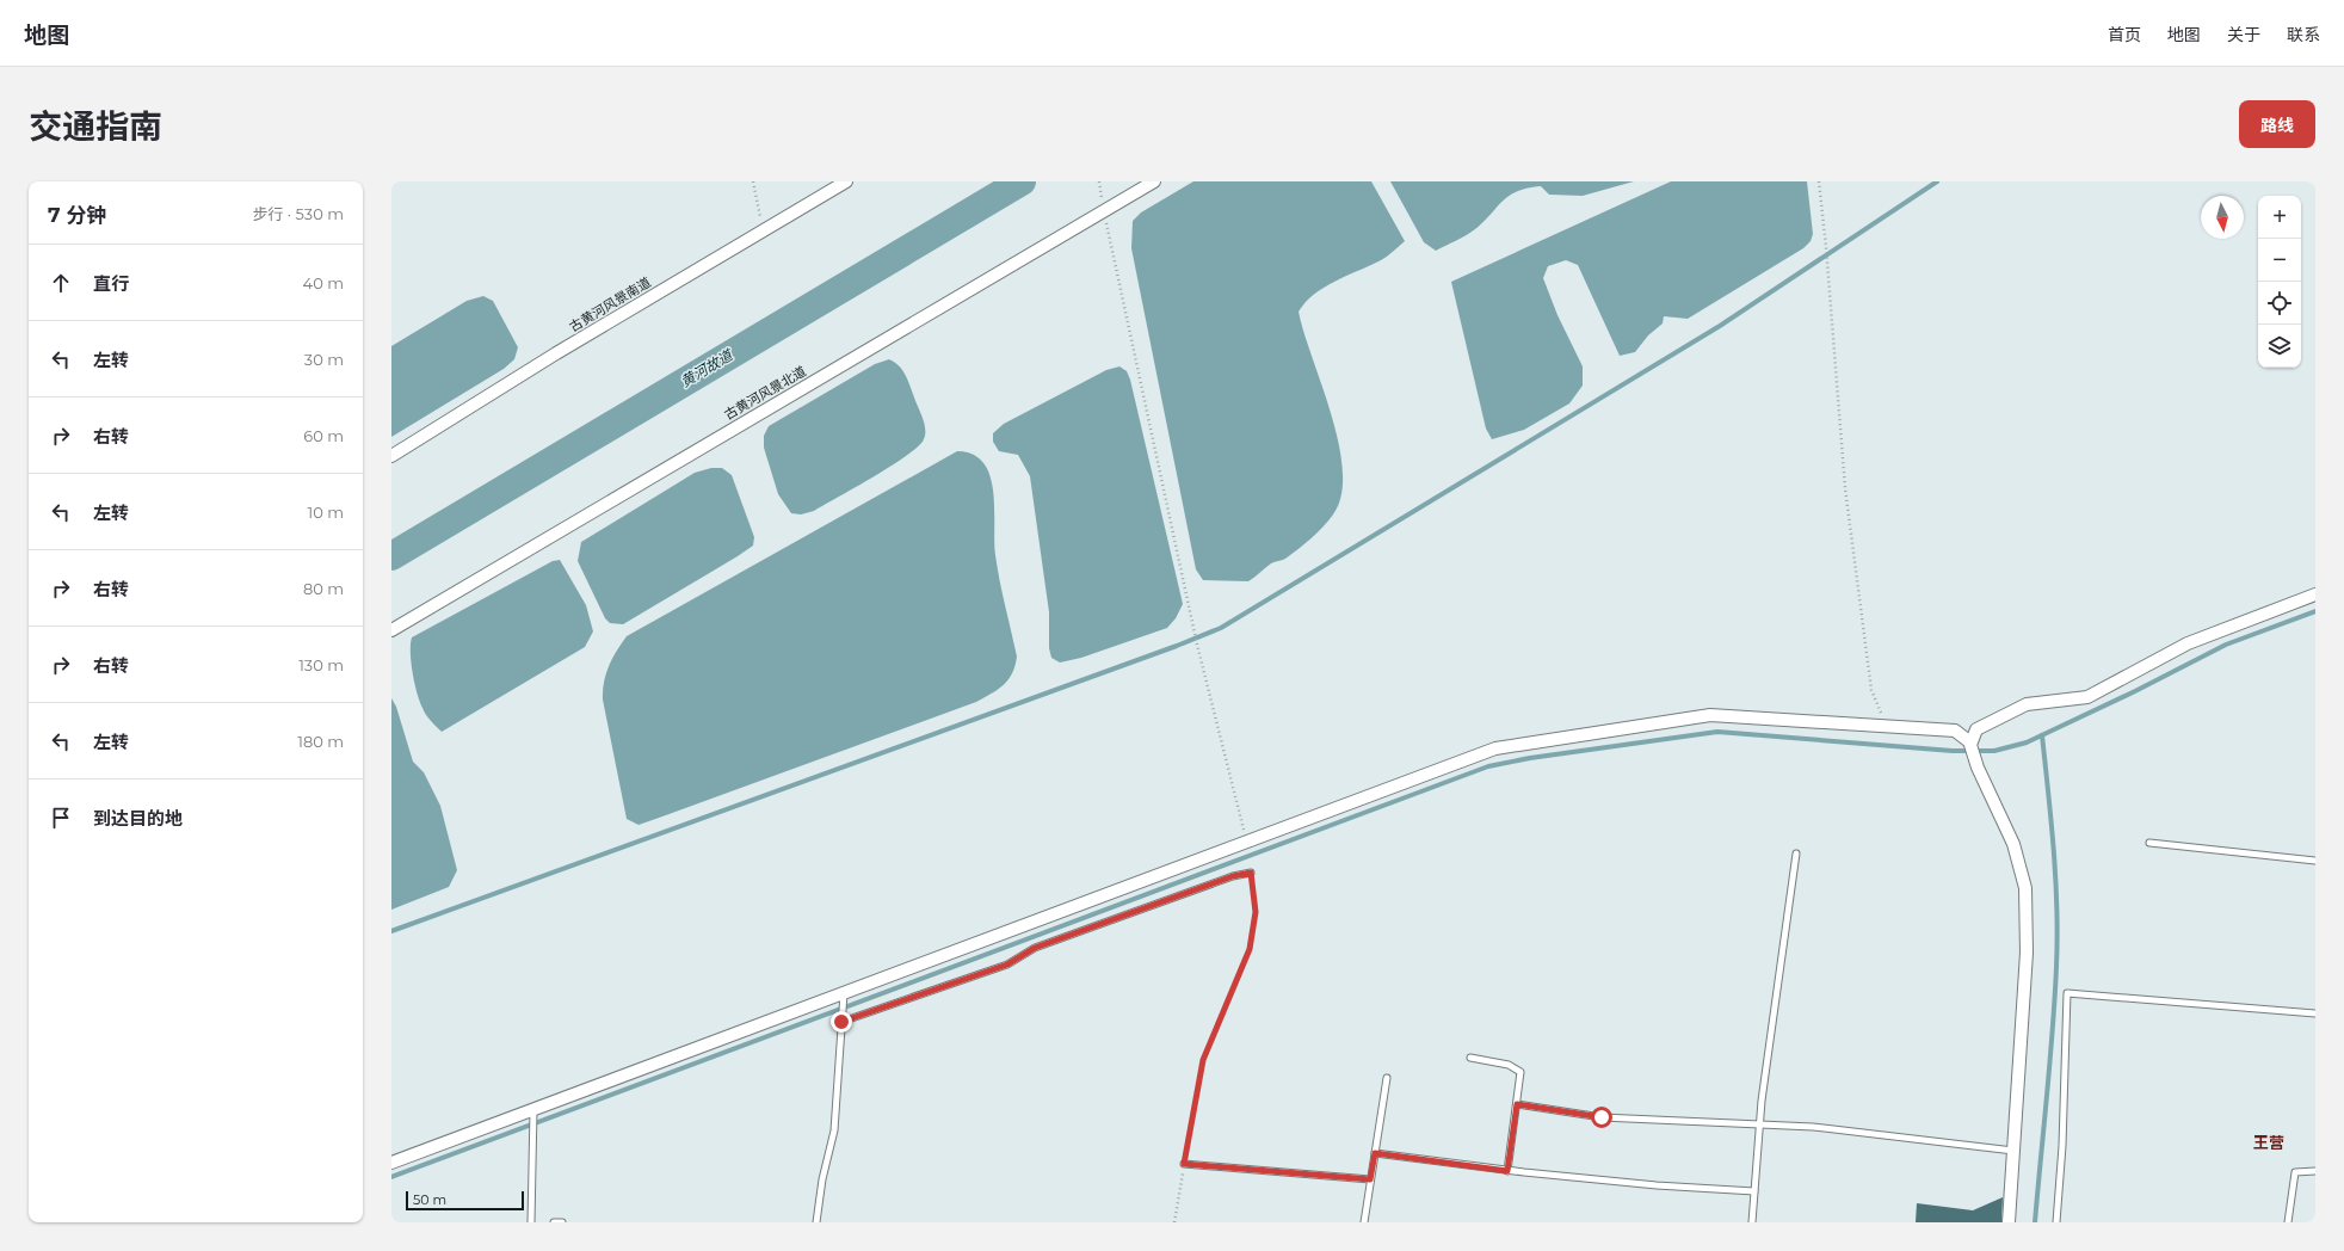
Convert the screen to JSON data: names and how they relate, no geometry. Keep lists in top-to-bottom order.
{
  "streets": {
    "street": ["古黄河风景南道", "古黄河风景北道"]
  },
  "districts": ["王营"],
  "water": ["黄河故道"],
  "scale_bar": "50 m",
  "north": "bottom",
  "page": {
    "header": "地图",
    "nav": [
      "首页",
      "地图",
      "关于",
      "联系"
    ],
    "title": "交通指南",
    "buttons": "路线",
    "heading": ["7 分钟", "步行 · 530 m"],
    "map_buttons": ["+", "−"],
    "list": [
      ["直行", "40 m"],
      ["左转", "30 m"],
      ["右转", "60 m"],
      ["左转", "10 m"],
      ["右转", "80 m"],
      ["右转", "130 m"],
      ["左转", "180 m"],
      "到达目的地"
    ],
    "scale": "50 m"
  }
}
